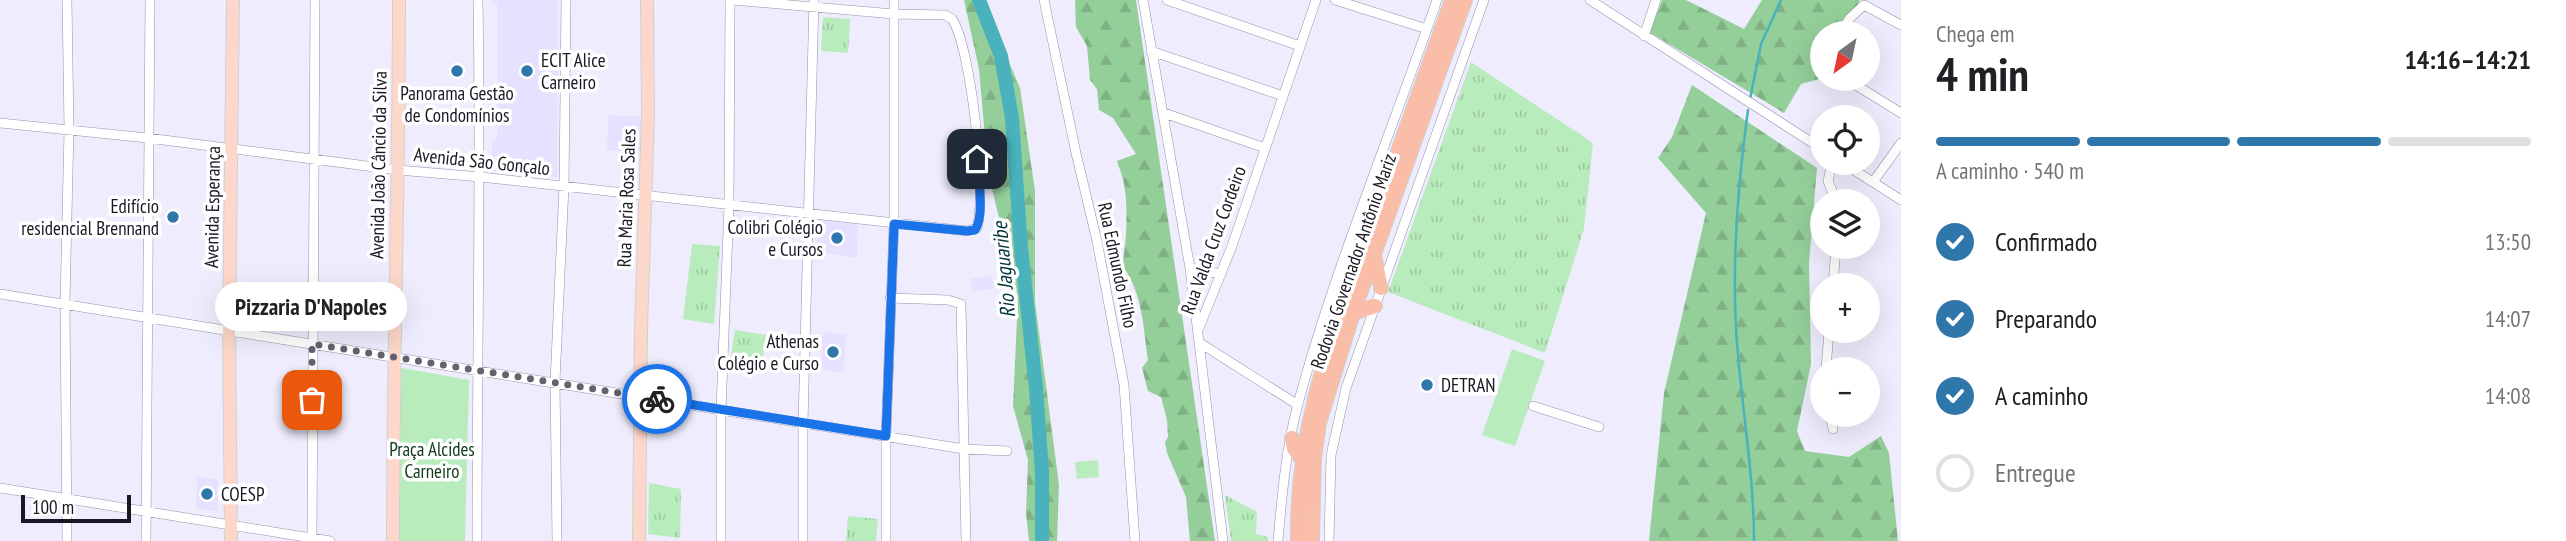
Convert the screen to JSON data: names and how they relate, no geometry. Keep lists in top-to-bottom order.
{
  "streets": {
    "highway": ["Rodovia Governador Antônio Mariz"],
    "main road": ["Avenida João Câncio da Silva", "Rua Maria Rosa Sales", "Avenida Esperança"],
    "street": ["Avenida São Gonçalo", "Rua Valda Cruz Cordeiro", "Rua Edmundo Filho"]
  },
  "crossings": [
    ["Avenida São Gonçalo", "Avenida João Câncio da Silva"],
    ["Avenida São Gonçalo", "Rua Maria Rosa Sales"],
    ["Avenida São Gonçalo", "Avenida Esperança"]
  ],
  "water": ["Rio Jaguaribe"],
  "parks": ["Praça Alcides Carneiro"],
  "places": [
    "Panorama Gestão de Condomínios",
    "ECIT Alice Carneiro",
    "Edifício residencial Brennand",
    "Colibri Colégio e Cursos",
    "Athenas Colégio e Curso",
    "DETRAN",
    "Pizzaria D'Napoles",
    "COESP"
  ],
  "scale_bar": "100 m",
  "north": "bottom left",
  "page": {
    "heading": ["4 min", "Chega em", "14:16–14:21"],
    "map_buttons": ["+", "−"],
    "bar": "A caminho · 540 m",
    "list": [
      ["Confirmado", "13:50"],
      ["Preparando", "14:07"],
      ["A caminho", "14:08"],
      "Entregue"
    ],
    "bubble": "Pizzaria D'Napoles",
    "scale": "100 m"
  }
}
